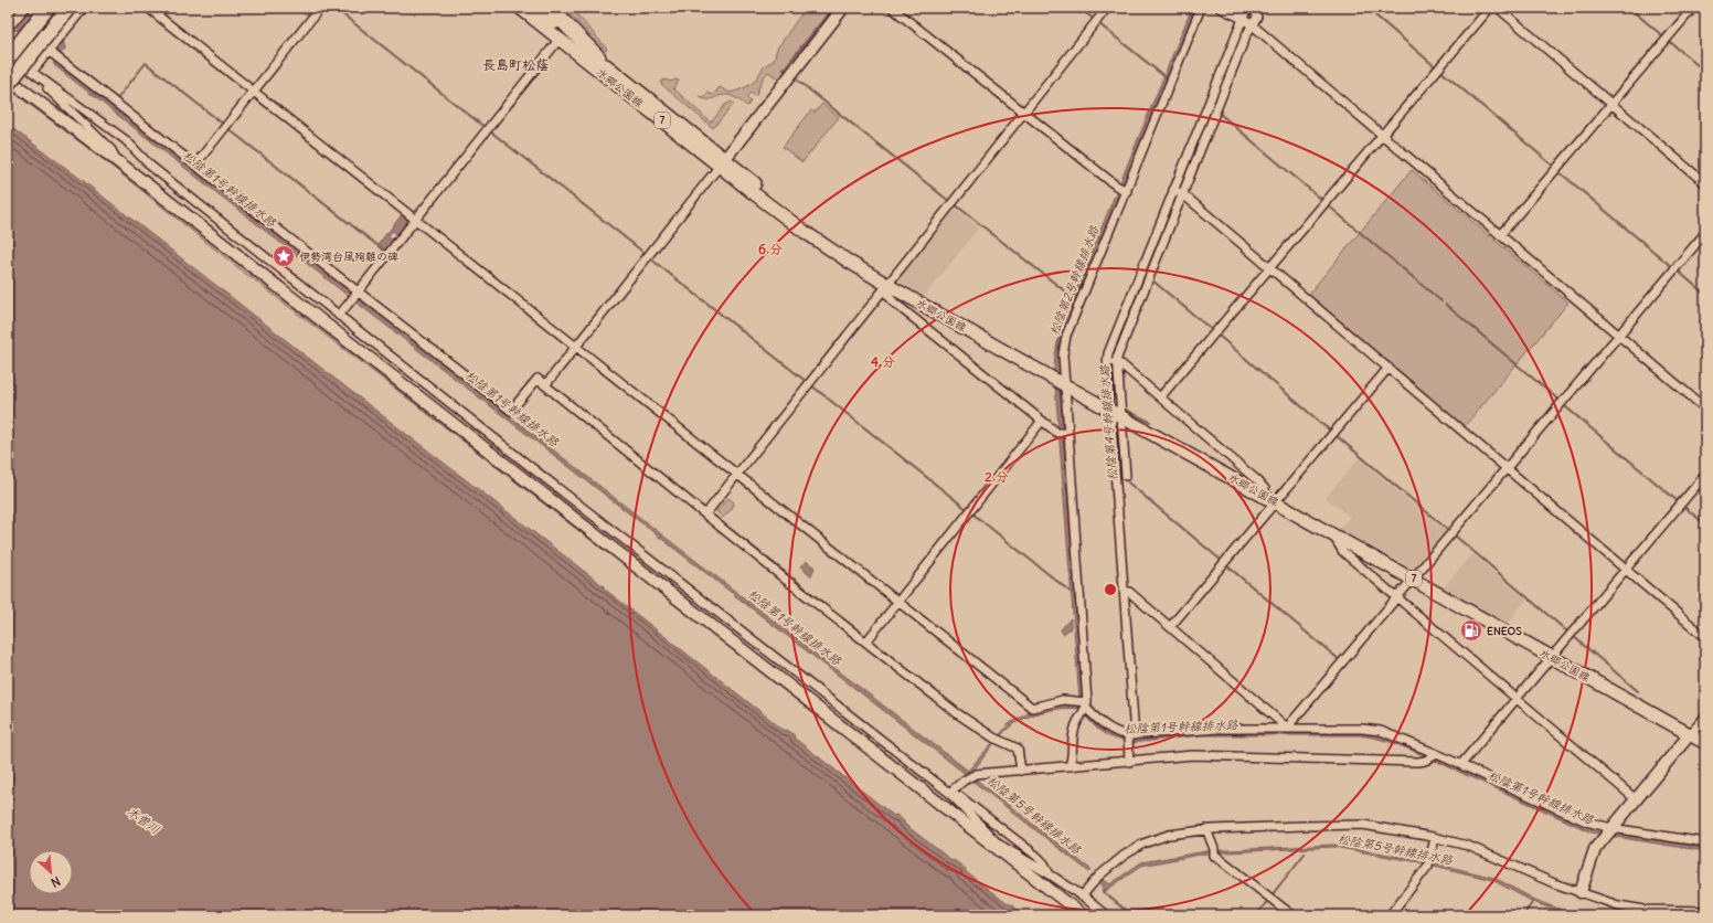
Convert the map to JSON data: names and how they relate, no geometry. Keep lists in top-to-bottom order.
{
  "streets": {
    "main road": ["水郷公園線", "7"]
  },
  "districts": ["長島町松蔭"],
  "water": [
    "松陰第1号幹線排水路",
    "松陰第2号幹線排水路",
    "松陰第4号幹線排水路",
    "松陰第5号幹線排水路",
    "木曽川"
  ],
  "places": {
    "place": ["伊勢湾台風殉難の碑"],
    "fuel station": ["ENEOS"]
  },
  "north": "bottom right",
  "rings": ["6 分", "4 分", "2 分"]
}
